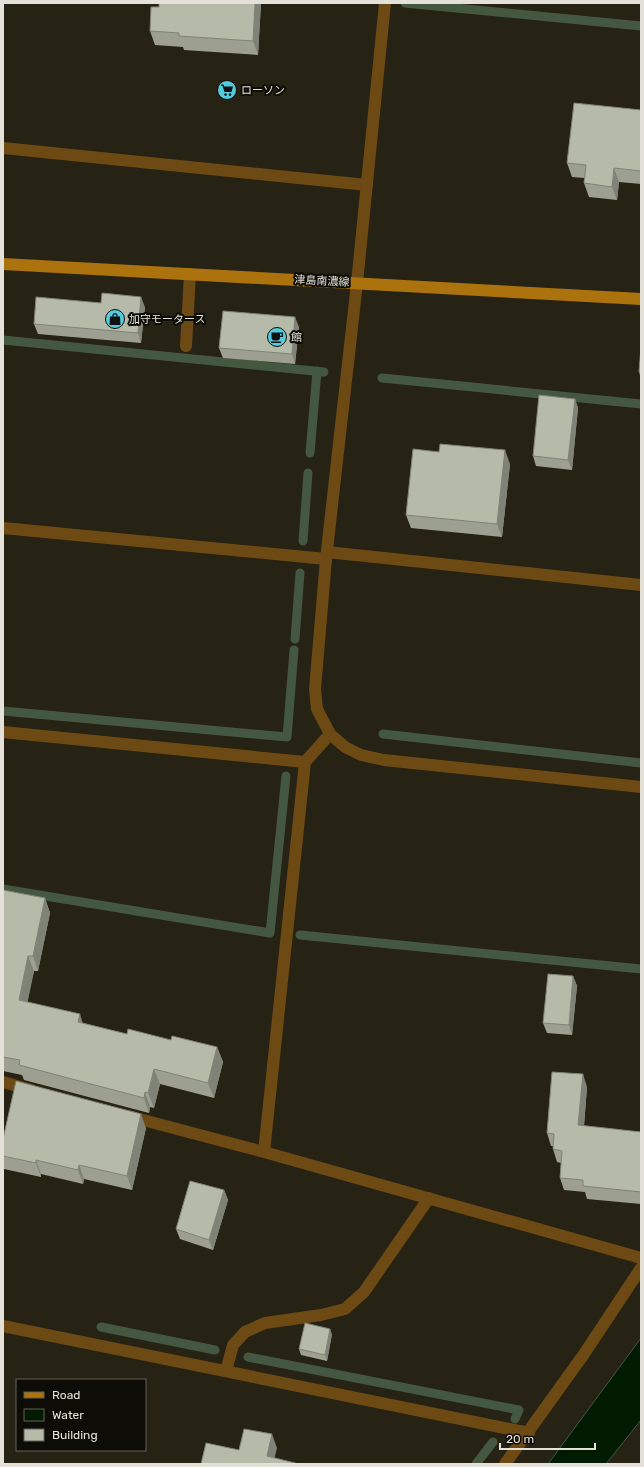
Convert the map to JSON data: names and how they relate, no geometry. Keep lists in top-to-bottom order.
{
  "streets": {
    "main road": ["津島南濃線"]
  },
  "places": {
    "supermarket": ["ローソン"],
    "shop": ["加守モータース"],
    "cafe": ["館"]
  },
  "legend": ["Road", "Water", "Building"],
  "scale_bar": "20 m"
}
